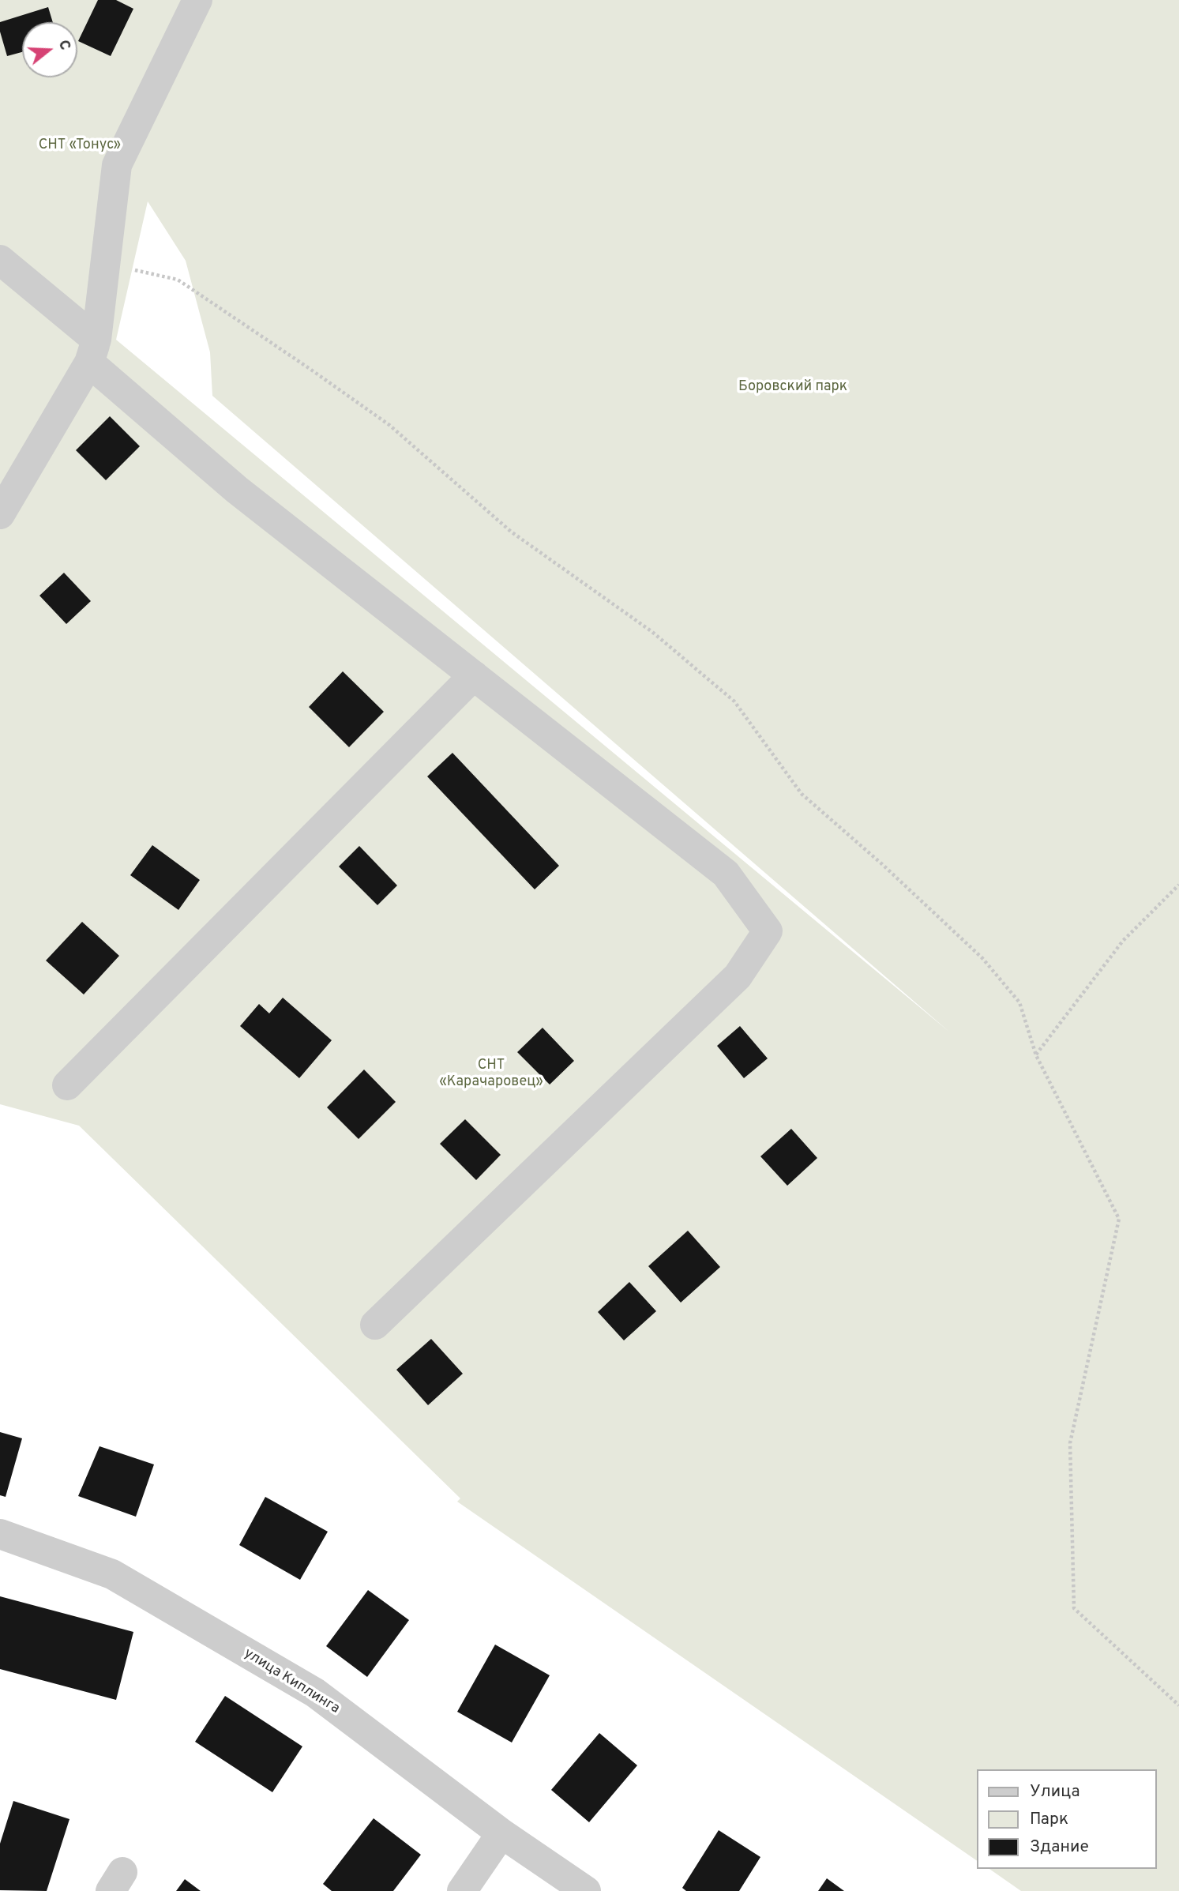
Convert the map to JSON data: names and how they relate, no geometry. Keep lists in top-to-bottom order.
{
  "streets": {
    "street": ["улица Киплинга"]
  },
  "parks": ["СНТ «Тонус»", "Боровский парк", "СНТ «Карачаровец»"],
  "legend": ["Улица", "Парк", "Здание"],
  "north": "right"
}
